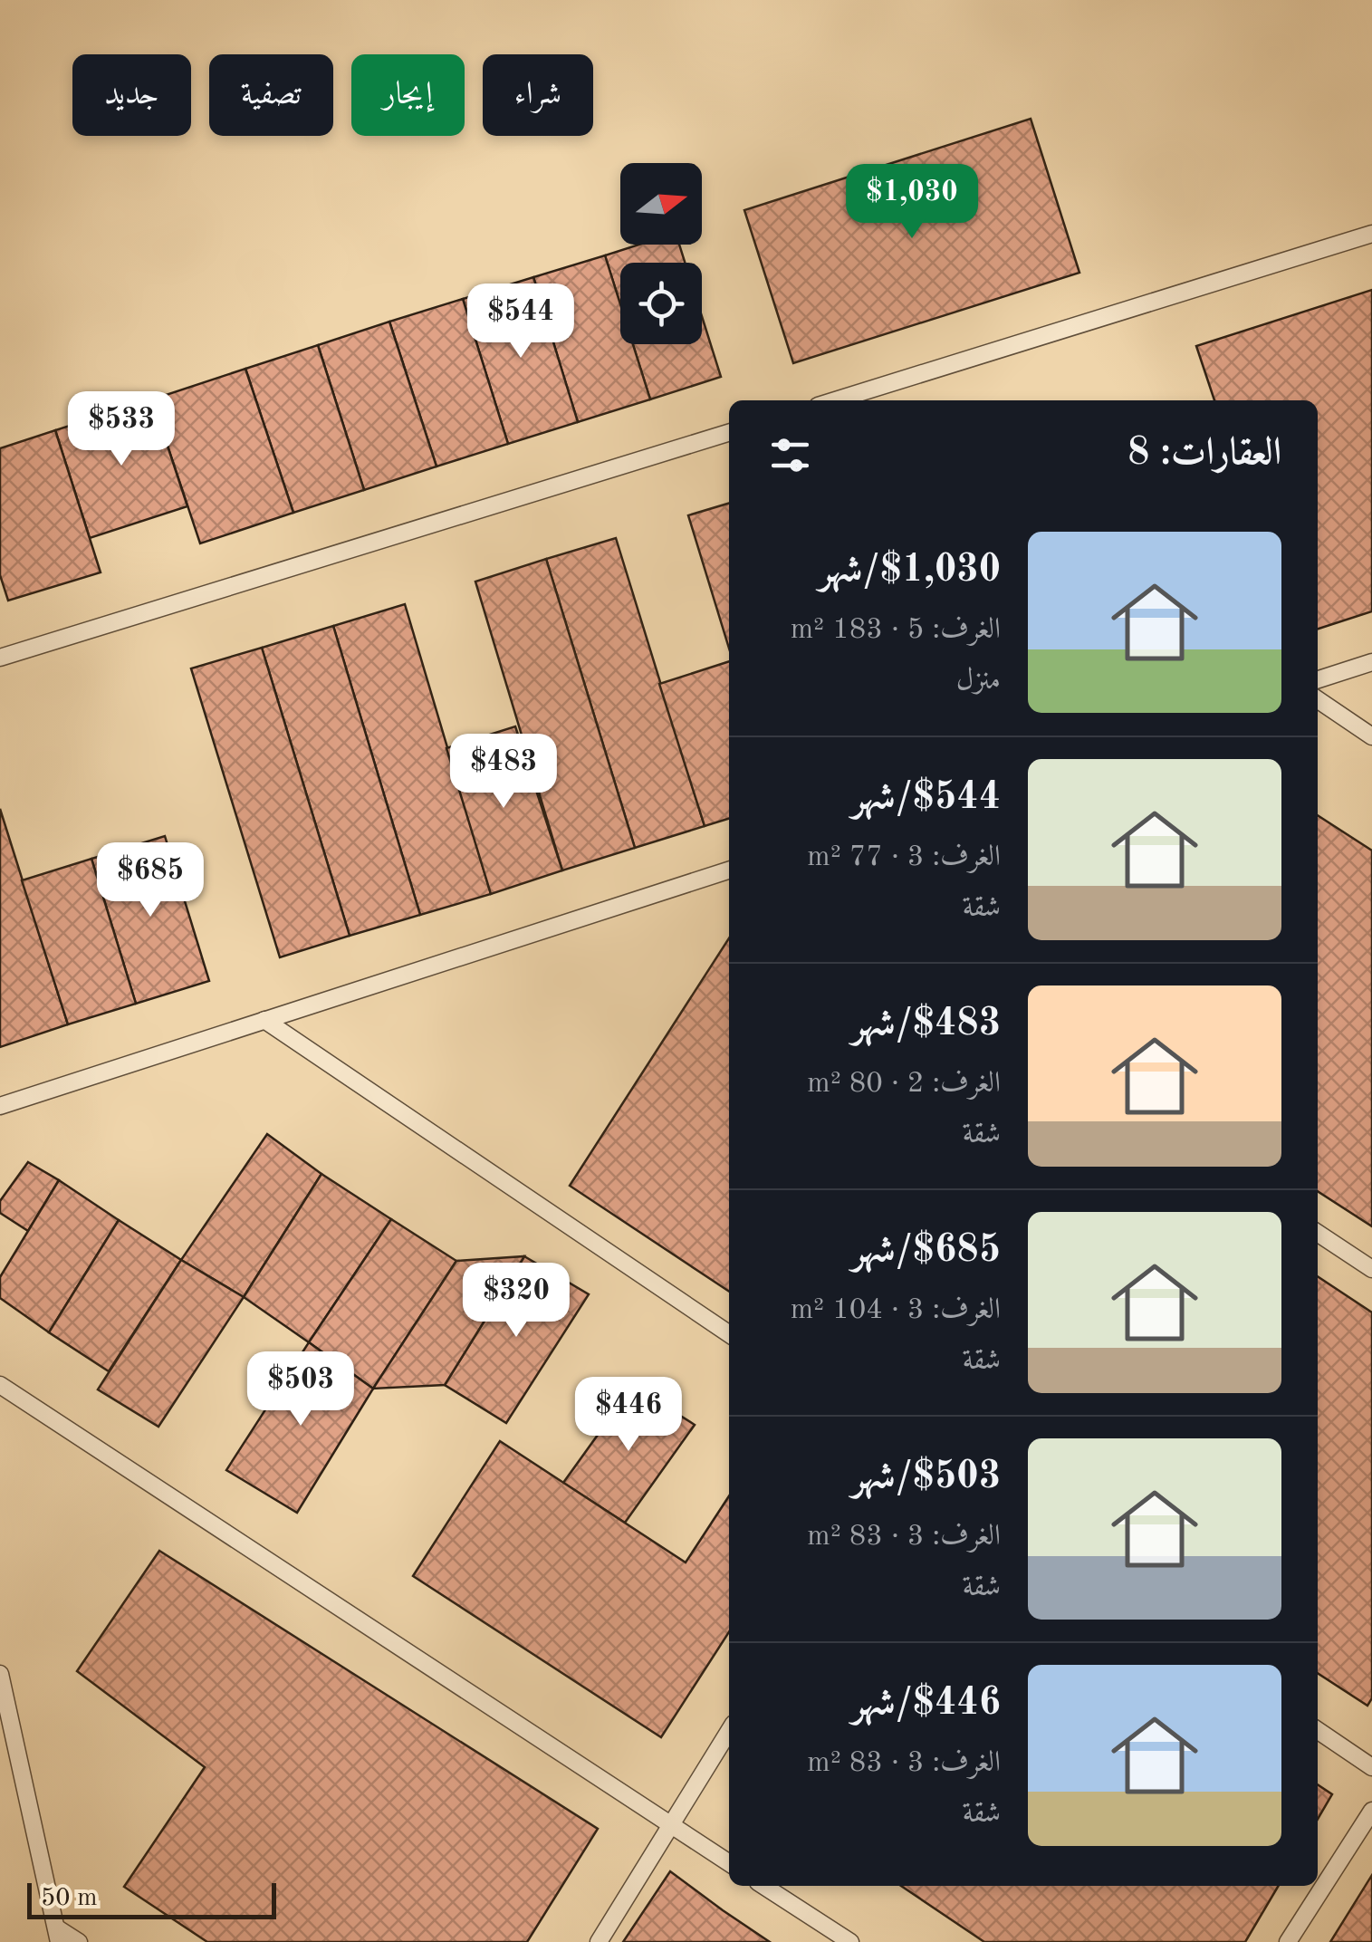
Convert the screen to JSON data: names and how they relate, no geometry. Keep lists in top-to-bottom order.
{
  "scale_bar": "50 m",
  "north": "right",
  "page": {
    "chip": [
      "شراء",
      "إيجار",
      "تصفية",
      "جديد"
    ],
    "price": [
      "$1,030",
      "$544",
      "$533",
      "$483",
      "$685",
      "$320",
      "$503",
      "$446"
    ],
    "heading": "العقارات: 8",
    "list": [
      {
        "name": "$1,030/شهر",
        "note": "الغرف: 5 · 183 m² · منزل"
      },
      {
        "name": "$544/شهر",
        "note": "الغرف: 3 · 77 m² · شقة"
      },
      {
        "name": "$483/شهر",
        "note": "الغرف: 2 · 80 m² · شقة"
      },
      {
        "name": "$685/شهر",
        "note": "الغرف: 3 · 104 m² · شقة"
      },
      {
        "name": "$503/شهر",
        "note": "الغرف: 3 · 83 m² · شقة"
      },
      {
        "name": "$446/شهر",
        "note": "الغرف: 3 · 83 m² · شقة"
      }
    ],
    "scale": "50 m"
  }
}
